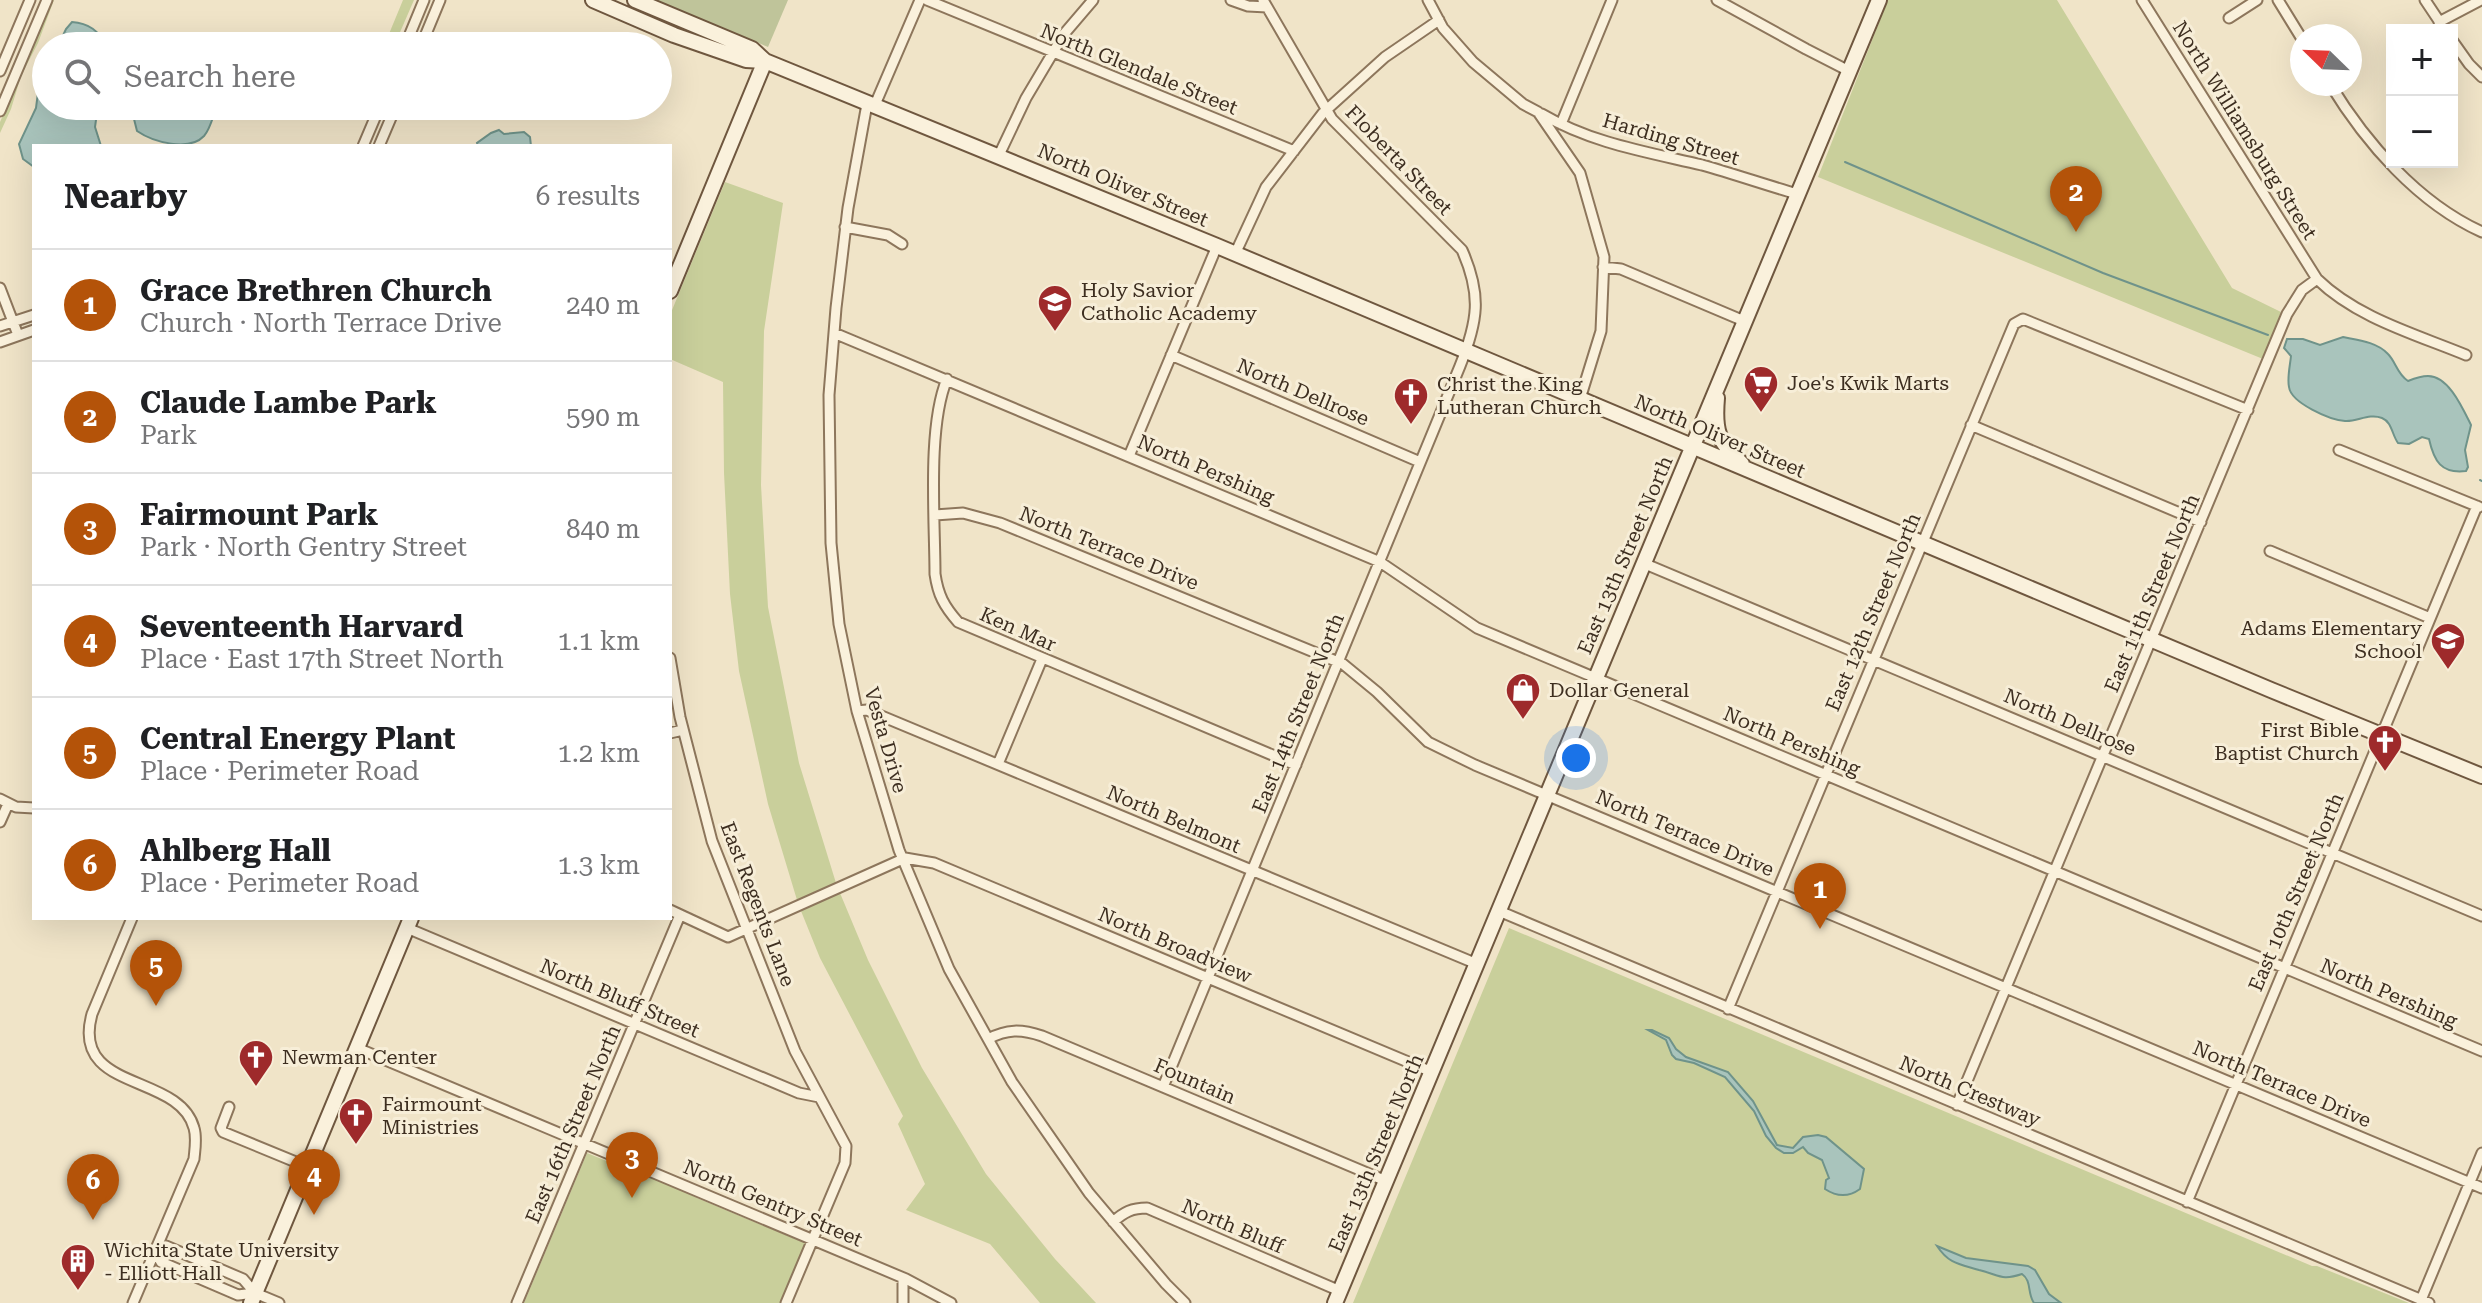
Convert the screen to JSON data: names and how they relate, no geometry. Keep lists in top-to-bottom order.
{
  "streets": {
    "main road": ["North Oliver Street", "East 13th Street North"],
    "street": [
      "North Glendale Street",
      "North Williamsburg Street",
      "Harding Street",
      "Floberta Street",
      "North Dellrose",
      "North Pershing",
      "North Terrace Drive",
      "East 11th Street North",
      "East 12th Street North",
      "Ken Mar",
      "East 14th Street North",
      "Vesta Drive",
      "North Belmont",
      "East 10th Street North",
      "East Regents Lane",
      "North Broadview",
      "North Bluff Street",
      "Fountain",
      "North Crestway",
      "East 16th Street North",
      "North Gentry Street",
      "North Bluff"
    ]
  },
  "crossings": [
    ["North Williamsburg Street", "East 11th Street North"],
    ["Harding Street", "East 13th Street North"],
    ["Floberta Street", "North Oliver Street"],
    ["Floberta Street", "East 14th Street North"],
    ["North Oliver Street", "East 13th Street North"],
    ["North Oliver Street", "East 11th Street North"],
    ["North Oliver Street", "East 12th Street North"],
    ["North Oliver Street", "East 14th Street North"],
    ["North Oliver Street", "Vesta Drive"],
    ["North Oliver Street", "East 10th Street North"],
    ["North Dellrose", "East 13th Street North"],
    ["North Dellrose", "East 11th Street North"],
    ["North Dellrose", "East 12th Street North"],
    ["North Dellrose", "East 14th Street North"],
    ["North Dellrose", "East 10th Street North"],
    ["North Pershing", "East 13th Street North"],
    ["North Pershing", "East 11th Street North"],
    ["North Pershing", "East 12th Street North"],
    ["North Pershing", "Ken Mar"],
    ["North Pershing", "East 14th Street North"],
    ["North Pershing", "Vesta Drive"],
    ["North Pershing", "East 10th Street North"],
    ["North Terrace Drive", "East 13th Street North"],
    ["North Terrace Drive", "East 11th Street North"],
    ["North Terrace Drive", "East 12th Street North"],
    ["North Terrace Drive", "Ken Mar"],
    ["North Terrace Drive", "East 14th Street North"],
    ["North Terrace Drive", "East 10th Street North"],
    ["East 13th Street North", "North Belmont"],
    ["East 13th Street North", "North Broadview"],
    ["East 13th Street North", "Fountain"],
    ["East 13th Street North", "North Crestway"],
    ["East 13th Street North", "North Bluff"],
    ["East 11th Street North", "East 12th Street North"],
    ["East 11th Street North", "North Crestway"],
    ["East 12th Street North", "North Crestway"],
    ["Ken Mar", "East 14th Street North"],
    ["East 14th Street North", "North Belmont"],
    ["East 14th Street North", "North Broadview"],
    ["East 14th Street North", "Fountain"],
    ["Vesta Drive", "North Belmont"],
    ["Vesta Drive", "North Broadview"],
    ["Vesta Drive", "Fountain"],
    ["Vesta Drive", "North Bluff"],
    ["East 10th Street North", "North Crestway"],
    ["East Regents Lane", "North Bluff Street"],
    ["East Regents Lane", "North Gentry Street"],
    ["North Bluff Street", "East 16th Street North"],
    ["East 16th Street North", "North Gentry Street"]
  ],
  "places": {
    "school or university": ["Holy Savior Catholic Academy", "Adams Elementary School"],
    "supermarket": ["Joe's Kwik Marts"],
    "church": [
      "Christ the King Lutheran Church",
      "First Bible Baptist Church",
      "Newman Center",
      "Fairmount Ministries"
    ],
    "shop": ["Dollar General"],
    "building": ["Wichita State University - Elliott Hall"]
  },
  "north": "top left",
  "page": {
    "map_buttons": ["+", "−"],
    "search": "Search here",
    "heading": ["Nearby", "6 results"],
    "pins": [
      "2",
      "1",
      "5",
      "3",
      "4",
      "6"
    ],
    "list": [
      {
        "mark": "1",
        "name": "Grace Brethren Church",
        "note": "Church · North Terrace Drive",
        "value": "240 m"
      },
      {
        "mark": "2",
        "name": "Claude Lambe Park",
        "note": "Park",
        "value": "590 m"
      },
      {
        "mark": "3",
        "name": "Fairmount Park",
        "note": "Park · North Gentry Street",
        "value": "840 m"
      },
      {
        "mark": "4",
        "name": "Seventeenth Harvard",
        "note": "Place · East 17th Street North",
        "value": "1.1 km"
      },
      {
        "mark": "5",
        "name": "Central Energy Plant",
        "note": "Place · Perimeter Road",
        "value": "1.2 km"
      },
      {
        "mark": "6",
        "name": "Ahlberg Hall",
        "note": "Place · Perimeter Road",
        "value": "1.3 km"
      }
    ]
  }
}
